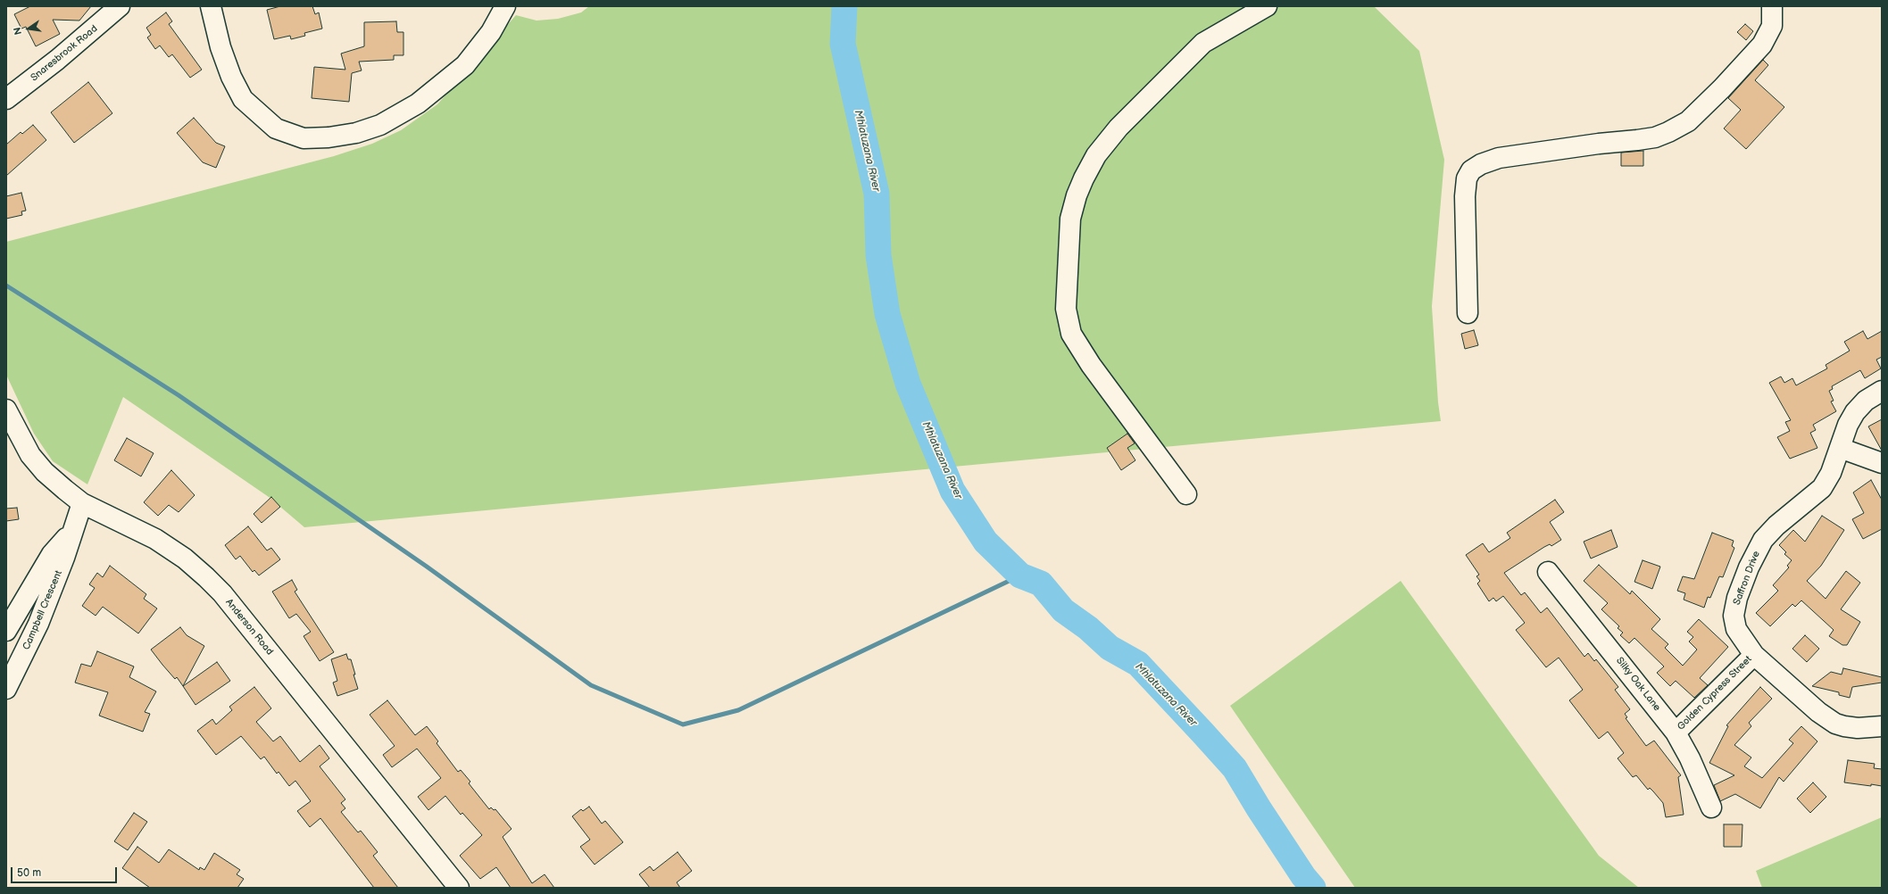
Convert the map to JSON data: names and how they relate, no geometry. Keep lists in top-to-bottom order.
{
  "streets": {
    "street": [
      "Snaresbrook Road",
      "Saffron Drive",
      "Campbell Crescent",
      "Anderson Road",
      "Silky Oak Lane",
      "Golden Cypress Street"
    ]
  },
  "crossings": [
    ["Saffron Drive", "Golden Cypress Street"],
    ["Campbell Crescent", "Anderson Road"],
    ["Silky Oak Lane", "Golden Cypress Street"]
  ],
  "water": ["Mhlatuzana River"],
  "scale_bar": "50 m",
  "north": "left"
}
